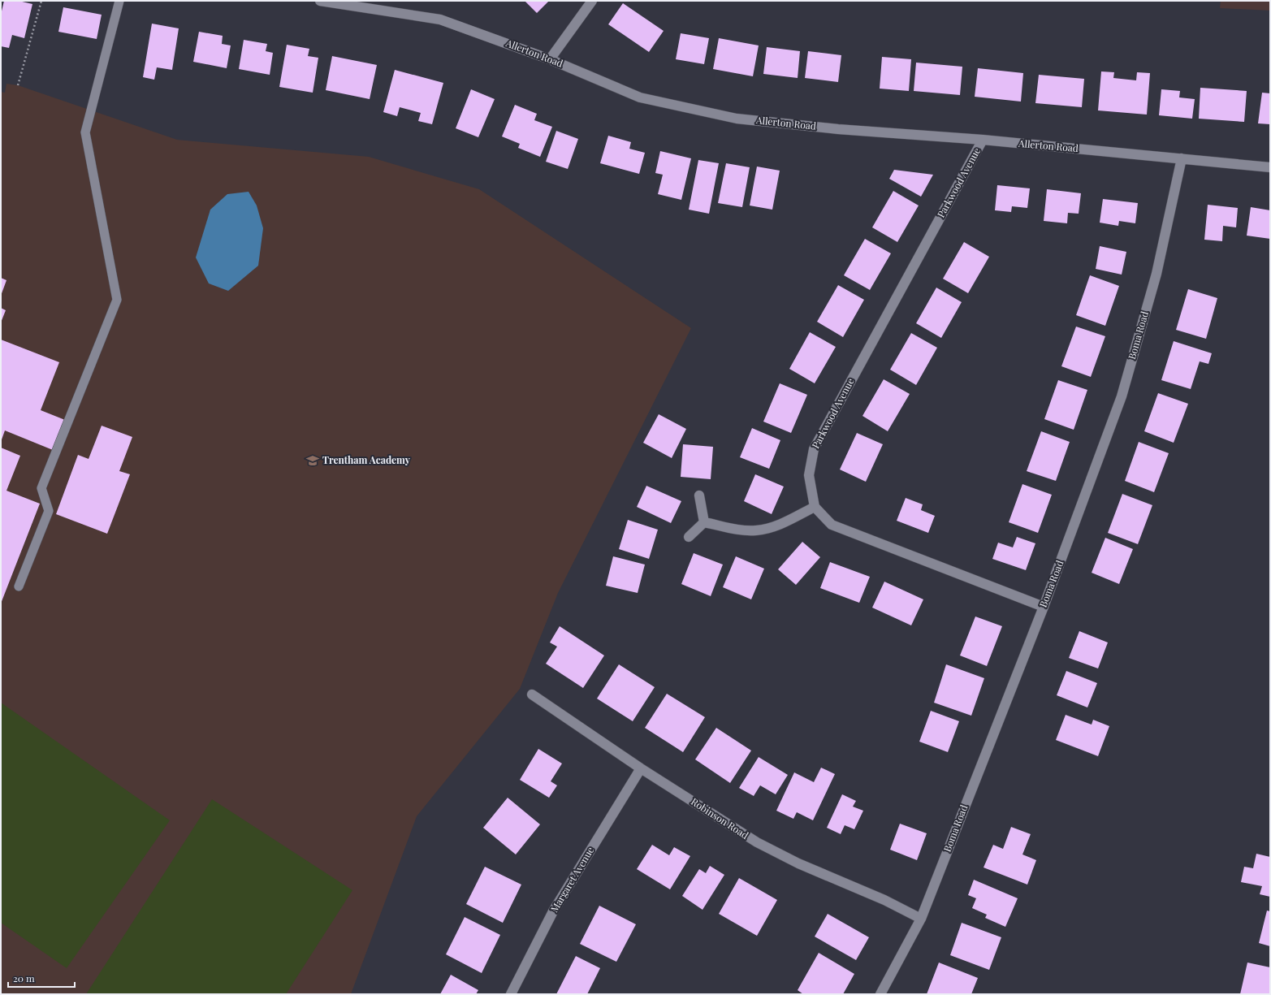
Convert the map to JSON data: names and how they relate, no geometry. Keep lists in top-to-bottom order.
{
  "streets": {
    "street": [
      "Allerton Road",
      "Parkwood Avenue",
      "Boma Road",
      "Robinson Road",
      "Margaret Avenue"
    ]
  },
  "crossings": [
    ["Allerton Road", "Parkwood Avenue"],
    ["Allerton Road", "Boma Road"],
    ["Boma Road", "Robinson Road"],
    ["Robinson Road", "Margaret Avenue"]
  ],
  "places": {
    "school or university": ["Trentham Academy"]
  },
  "scale_bar": "20 m"
}
